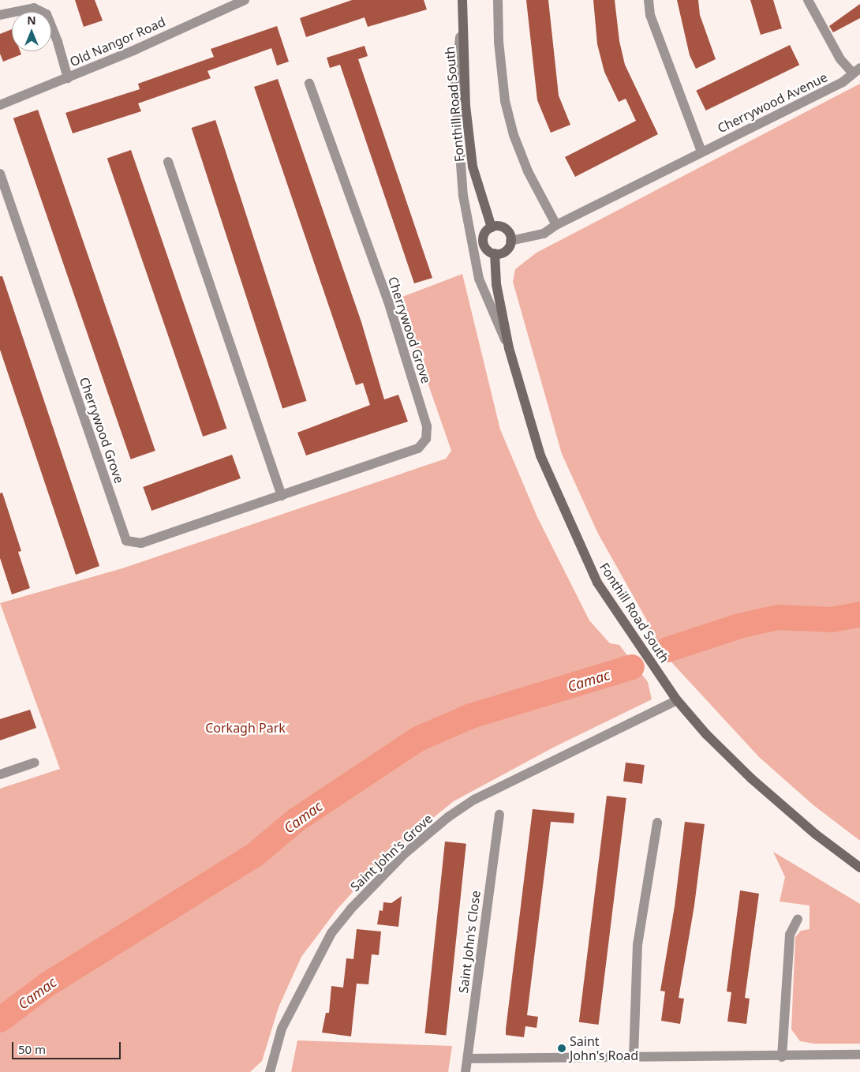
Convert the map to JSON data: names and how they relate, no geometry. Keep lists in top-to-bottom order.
{
  "streets": {
    "main road": ["Fonthill Road South"],
    "street": [
      "Old Nangor Road",
      "Cherrywood Avenue",
      "Cherrywood Grove",
      "Saint John's Grove",
      "Saint John's Close"
    ]
  },
  "crossings": [
    ["Cherrywood Avenue", "Fonthill Road South"],
    ["Fonthill Road South", "Saint John's Grove"]
  ],
  "water": ["Camac"],
  "parks": ["Corkagh Park"],
  "places": ["Saint John's Road"],
  "scale_bar": "50 m",
  "north": "top"
}
